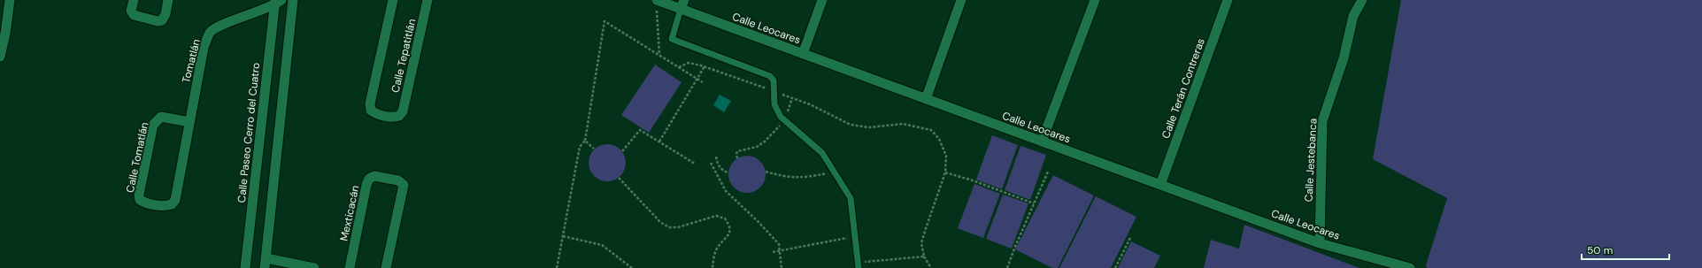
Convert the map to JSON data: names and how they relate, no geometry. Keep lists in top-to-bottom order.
{
  "streets": {
    "street": [
      "Calle Leocares",
      "Calle Tepatitlán",
      "Tomatlán",
      "Calle Terán Contreras",
      "Calle Paseo Cerro del Cuatro",
      "Calle Tomatlán",
      "Calle Jestebanca",
      "Mexticacán"
    ]
  },
  "crossings": [
    ["Calle Leocares", "Calle Terán Contreras"],
    ["Calle Leocares", "Calle Jestebanca"],
    ["Tomatlán", "Calle Paseo Cerro del Cuatro"],
    ["Tomatlán", "Calle Tomatlán"]
  ],
  "scale_bar": "50 m"
}
